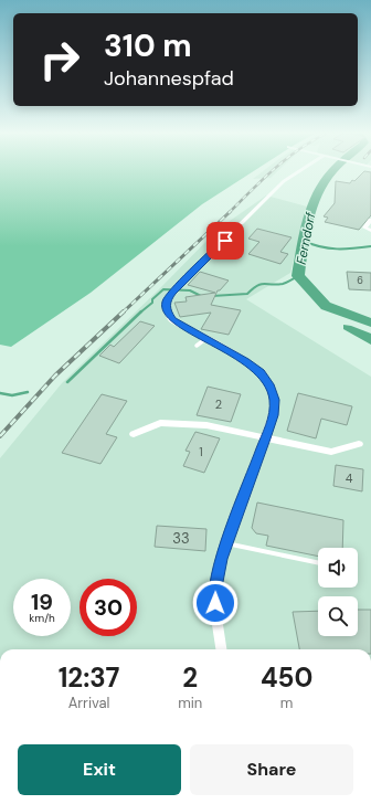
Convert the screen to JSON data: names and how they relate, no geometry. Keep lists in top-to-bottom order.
{
  "water": ["Ferndorf"],
  "house_numbers": [
    "6",
    "2",
    "1",
    "4",
    "33"
  ],
  "page": {
    "turn": ["310 m", "Johannespfad"],
    "speed": "19 km/h",
    "limit": "30",
    "eta": [
      "12:37",
      "Arrival",
      "2",
      "min",
      "450",
      "m"
    ],
    "buttons": ["Exit", "Share"]
  }
}
